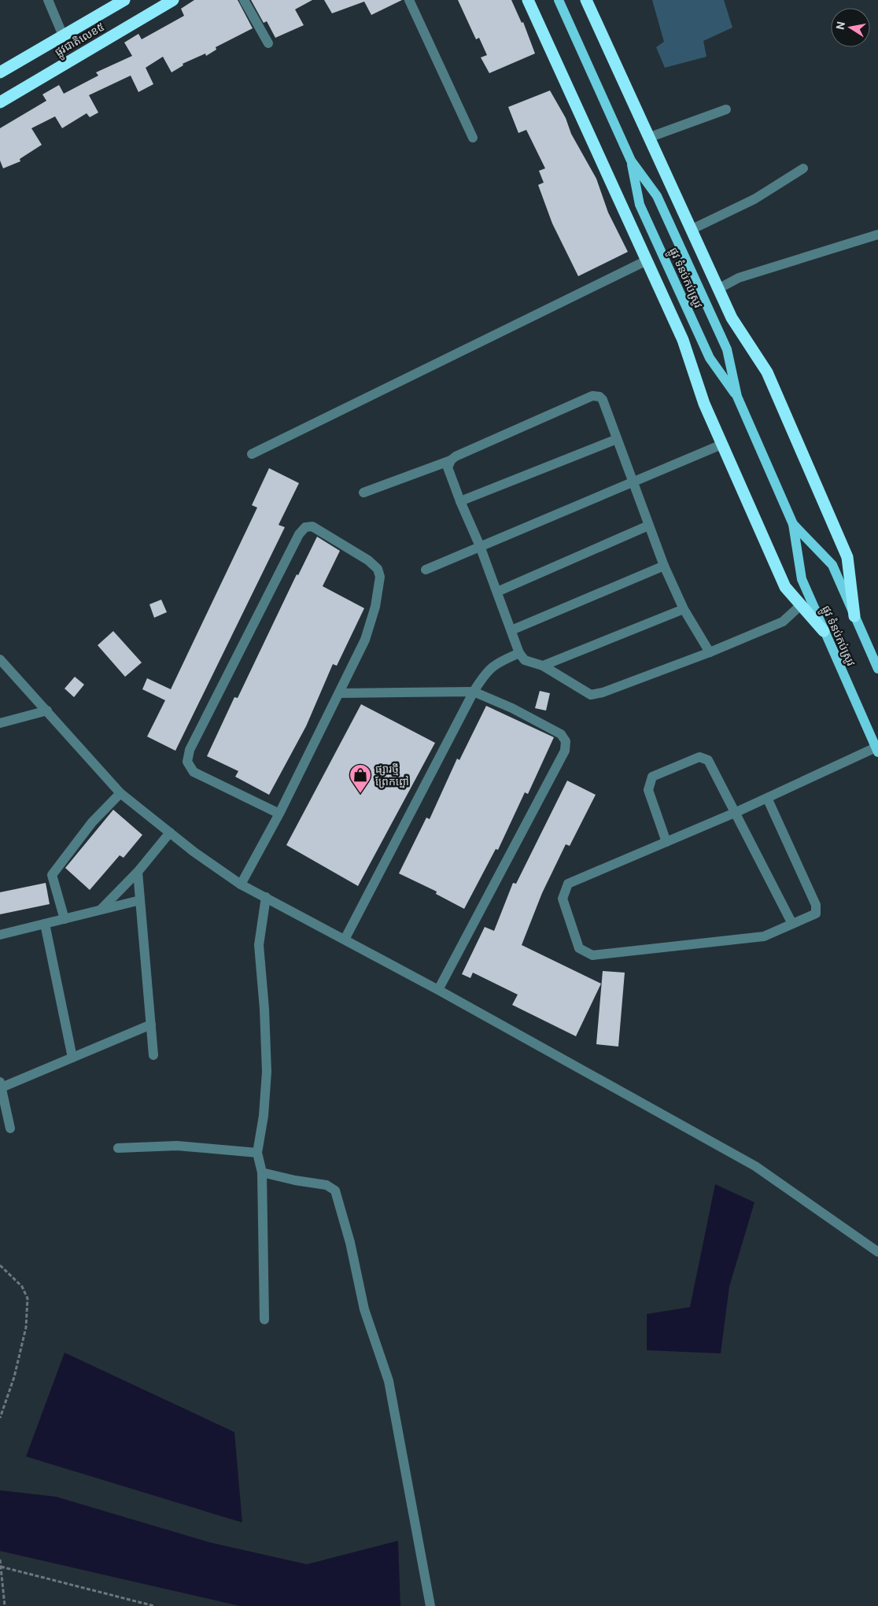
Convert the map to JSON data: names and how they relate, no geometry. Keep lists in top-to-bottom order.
{
  "streets": {
    "highway": ["ផ្លូវជាតិលេខ៥"],
    "main road": ["ផ្លូវ ទំនប់កប់ស្រូវ"]
  },
  "places": {
    "shop": ["ផ្សារថ្មី ព្រែកព្នៅ"]
  },
  "north": "left"
}
